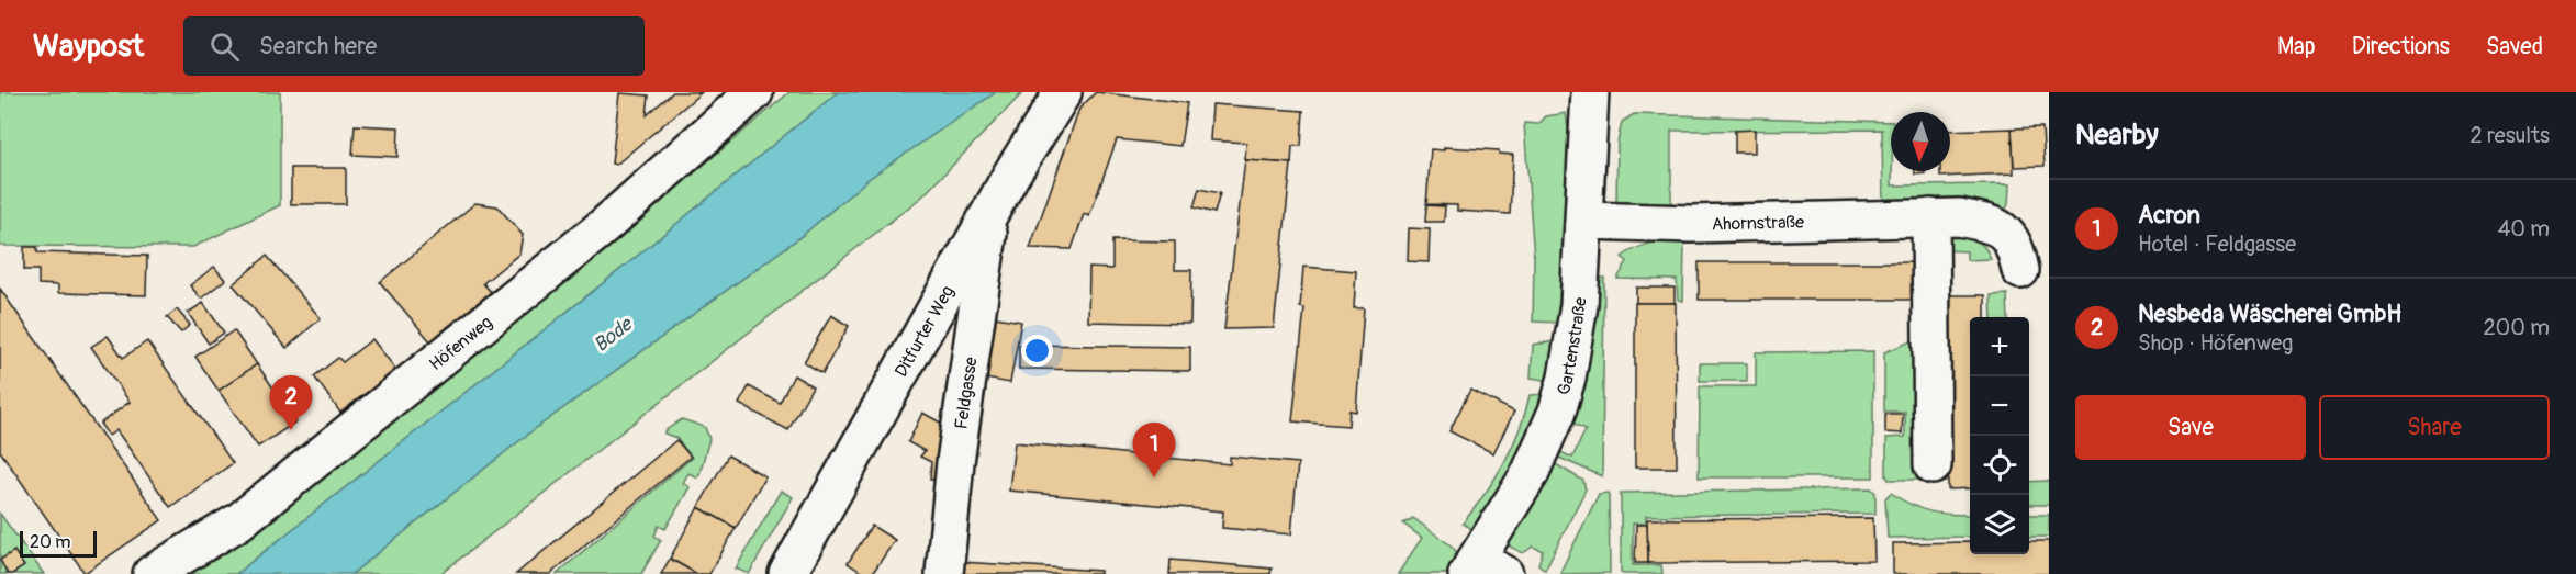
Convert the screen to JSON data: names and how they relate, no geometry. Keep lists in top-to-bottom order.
{
  "streets": {
    "street": [
      "Ahornstraße",
      "Ditfurter Weg",
      "Höfenweg",
      "Gartenstraße",
      "Feldgasse"
    ]
  },
  "crossings": [
    ["Ahornstraße", "Gartenstraße"],
    ["Ditfurter Weg", "Feldgasse"]
  ],
  "water": ["Bode"],
  "scale_bar": "20 m",
  "north": "bottom",
  "page": {
    "header": "Waypost",
    "search": "Search here",
    "nav": ["Map", "Directions", "Saved"],
    "heading": ["Nearby", "2 results"],
    "list": [
      {
        "mark": "1",
        "name": "Acron",
        "note": "Hotel · Feldgasse",
        "value": "40 m"
      },
      {
        "mark": "2",
        "name": "Nesbeda Wäscherei GmbH",
        "note": "Shop · Höfenweg",
        "value": "200 m"
      }
    ],
    "map_buttons": ["+", "−"],
    "pins": ["2", "1"],
    "buttons": ["Save", "Share"],
    "scale": "20 m"
  }
}
